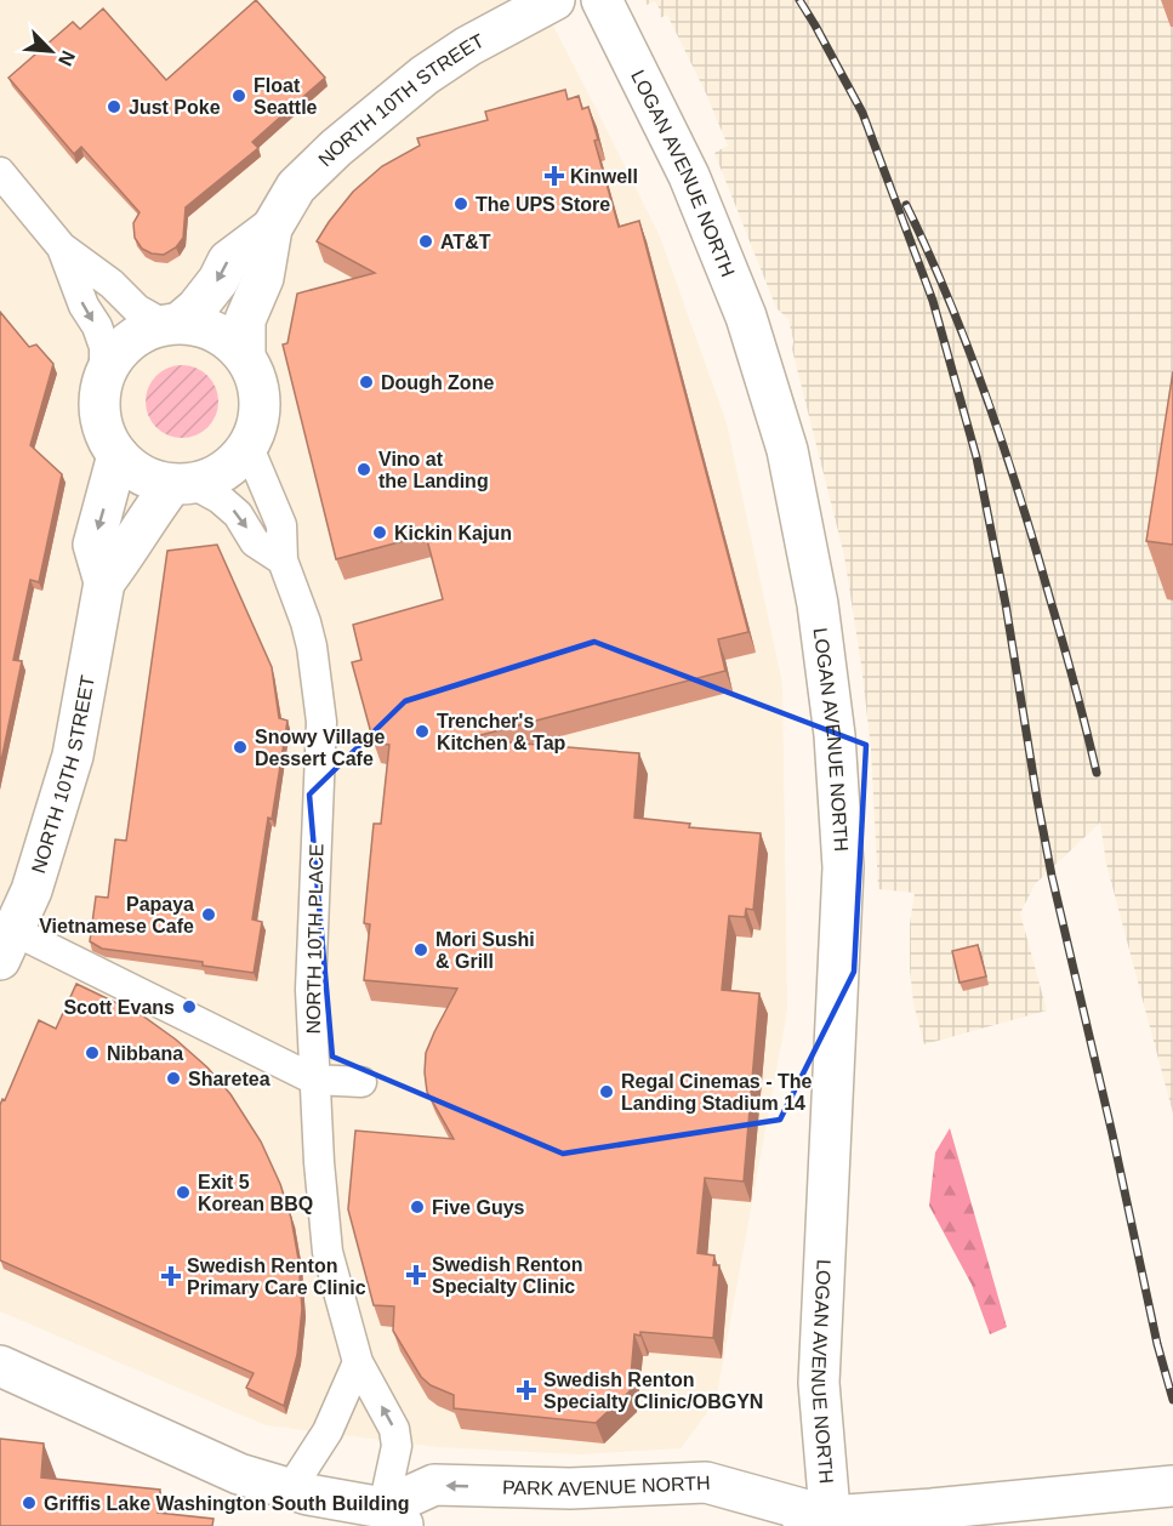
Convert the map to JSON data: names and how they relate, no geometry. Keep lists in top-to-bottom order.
{
  "streets": {
    "street": [
      "NORTH 10TH STREET",
      "LOGAN AVENUE NORTH",
      "NORTH 10TH PLACE",
      "PARK AVENUE NORTH"
    ]
  },
  "crossings": [
    ["NORTH 10TH STREET", "NORTH 10TH PLACE"],
    ["LOGAN AVENUE NORTH", "PARK AVENUE NORTH"],
    ["NORTH 10TH PLACE", "PARK AVENUE NORTH"]
  ],
  "one_way": ["PARK AVENUE NORTH"],
  "places": {
    "other": [
      "Float Seattle",
      "Just Poke",
      "The UPS Store",
      "AT&T",
      "Dough Zone",
      "Vino at the Landing",
      "Kickin Kajun",
      "Trencher's Kitchen & Tap",
      "Snowy Village Dessert Cafe",
      "Papaya Vietnamese Cafe",
      "Mori Sushi & Grill",
      "Scott Evans",
      "Nibbana",
      "Sharetea",
      "Regal Cinemas - The Landing Stadium 14",
      "Exit 5 Korean BBQ",
      "Five Guys",
      "Griffis Lake Washington South Building"
    ],
    "health": [
      "Kinwell",
      "Swedish Renton Specialty Clinic",
      "Swedish Renton Primary Care Clinic",
      "Swedish Renton Specialty Clinic/OBGYN"
    ]
  },
  "north": "bottom right"
}
